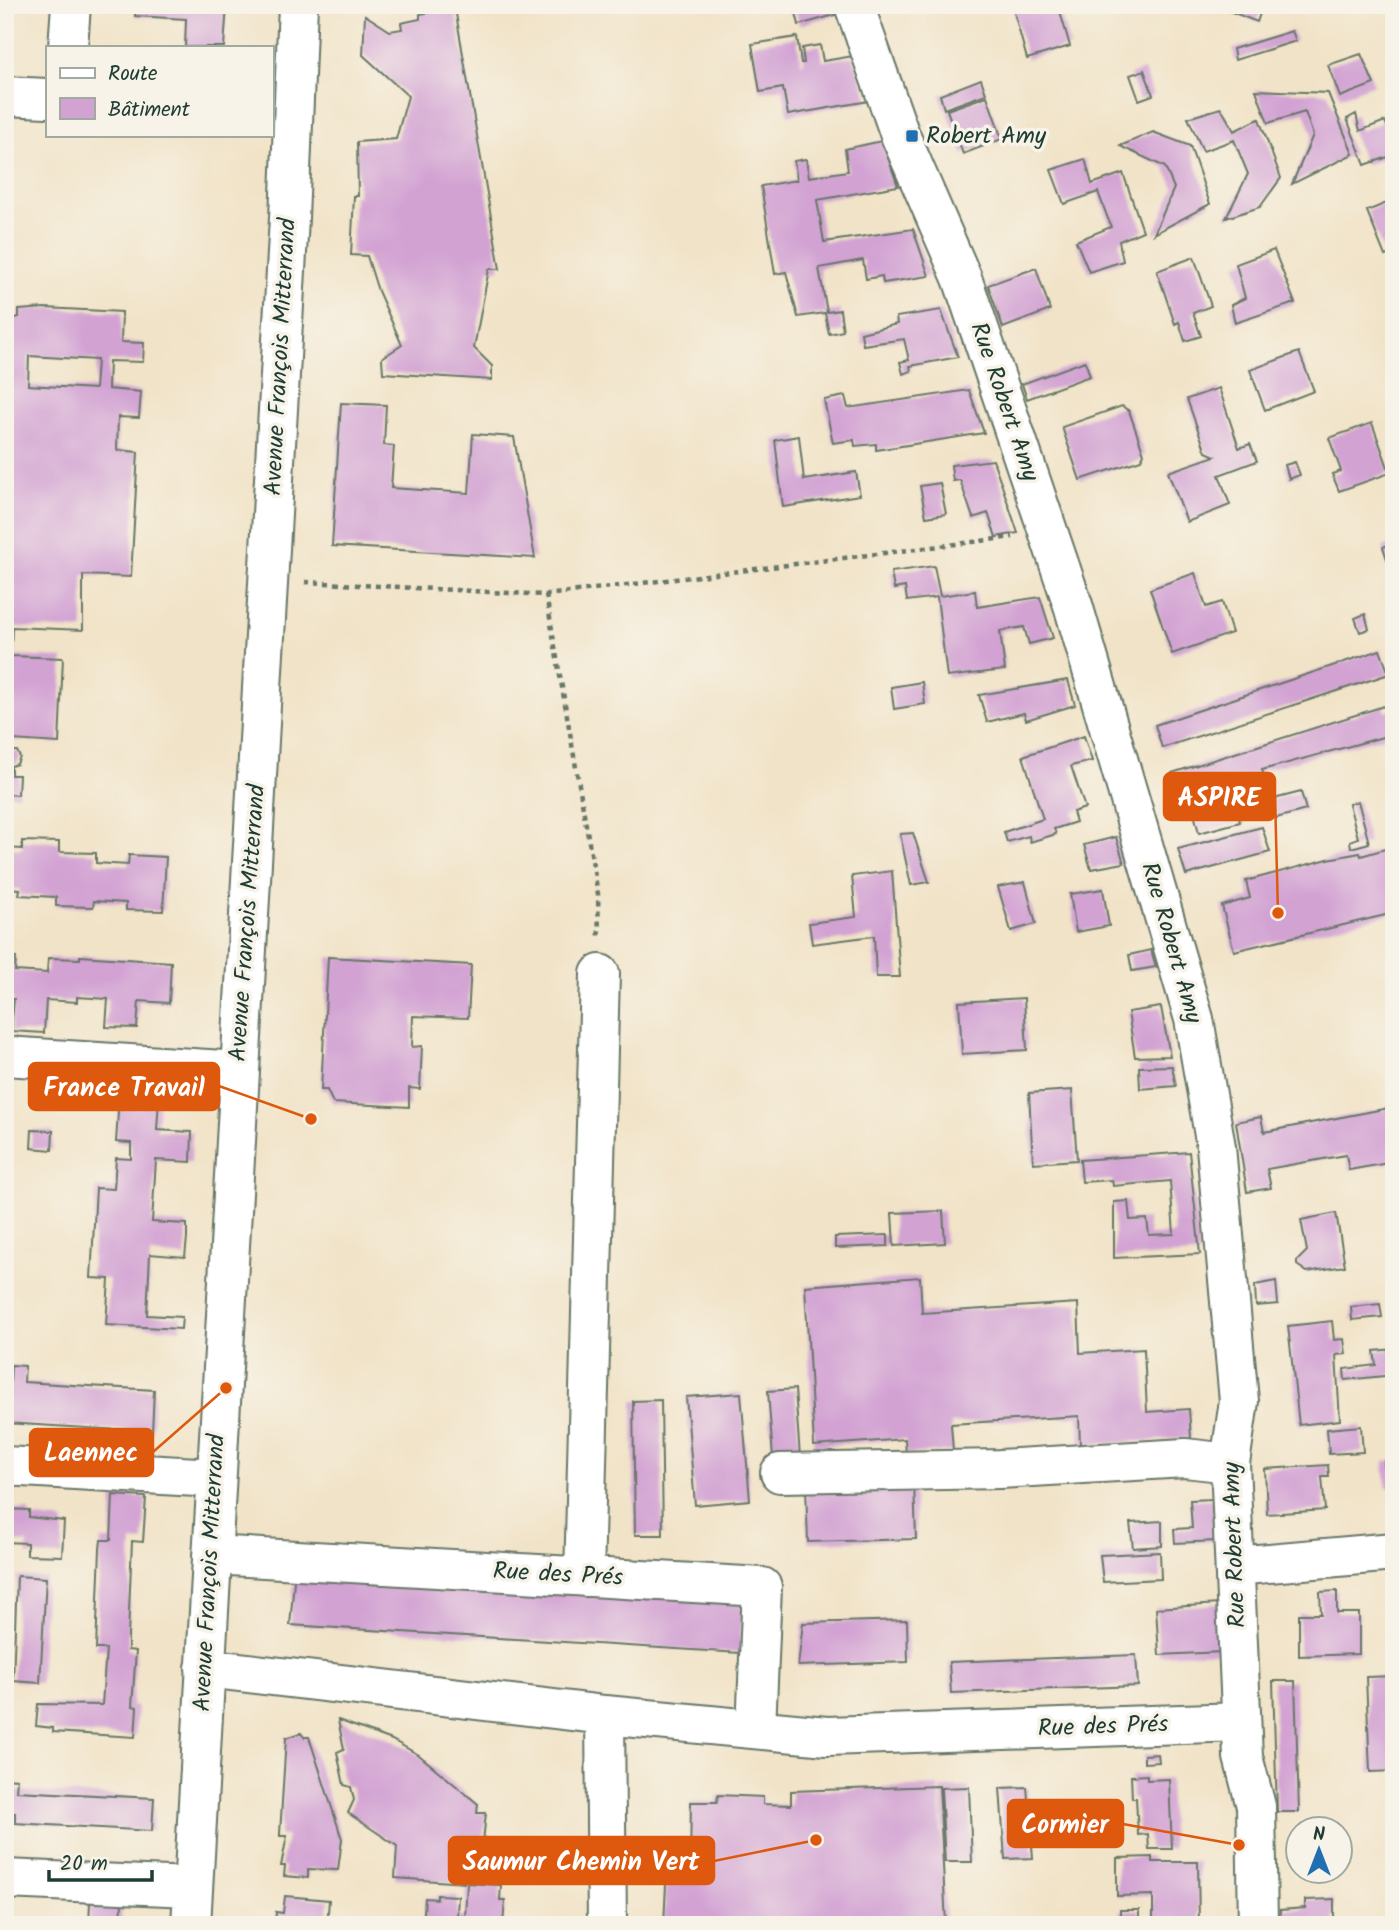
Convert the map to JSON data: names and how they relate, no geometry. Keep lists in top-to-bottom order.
{
  "streets": {
    "street": ["Avenue François Mitterrand", "Rue Robert Amy", "Rue des Prés"]
  },
  "crossings": [
    ["Avenue François Mitterrand", "Rue des Prés"],
    ["Rue Robert Amy", "Rue des Prés"]
  ],
  "places": {
    "transit": ["Robert Amy"],
    "other": [
      "ASPIRE",
      "France Travail",
      "Laennec",
      "Saumur Chemin Vert",
      "Cormier"
    ]
  },
  "legend": ["Route", "Bâtiment"],
  "scale_bar": "20 m",
  "north": "top"
}
